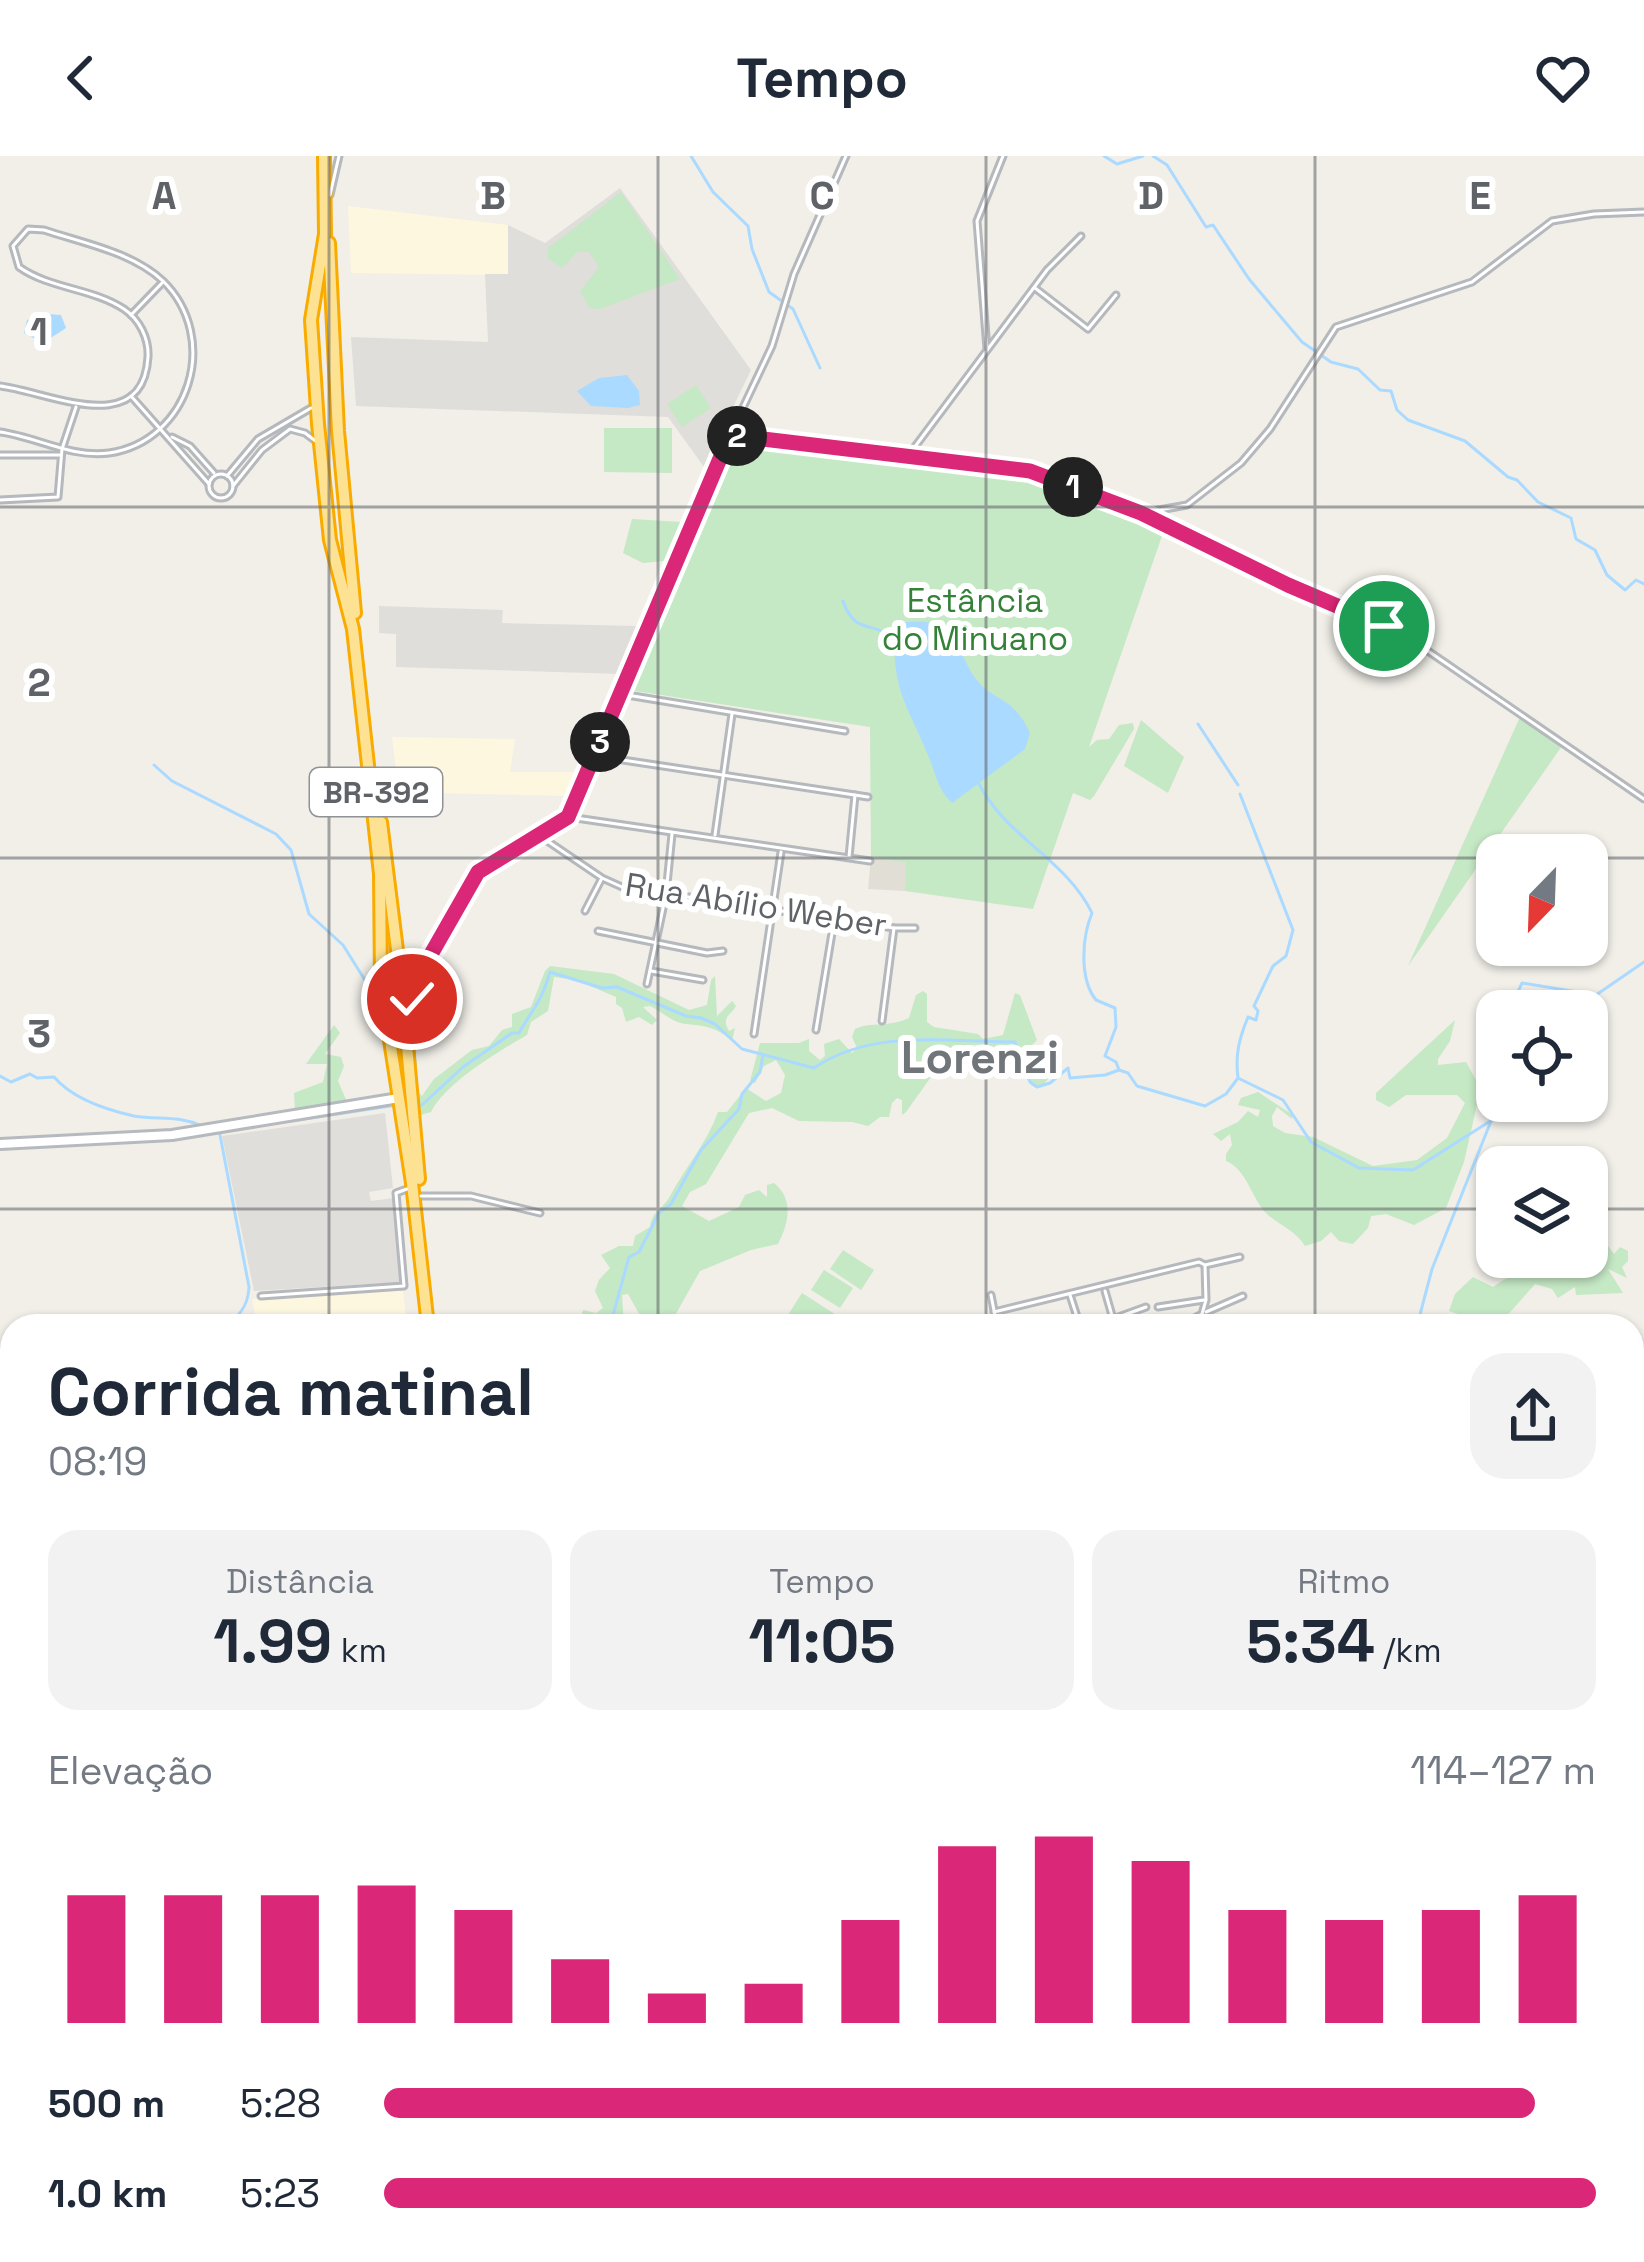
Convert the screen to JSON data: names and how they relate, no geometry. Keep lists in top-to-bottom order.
{
  "streets": {
    "highway": ["BR-392"],
    "street": ["Rua Abílio Weber"]
  },
  "districts": ["Lorenzi"],
  "parks": ["Estância do Minuano"],
  "north": "bottom left",
  "page": {
    "header": "Tempo",
    "pins": ["2", "1", "3"],
    "heading": ["Corrida matinal", "08:19"],
    "stats": [
      ["Distância", "1.99 km"],
      ["Tempo", "11:05"],
      ["Ritmo", "5:34 /km"]
    ],
    "chart": ["Elevação", "114–127 m"],
    "list": [
      {
        "name": "500 m",
        "note": "5:28"
      },
      {
        "name": "1.0 km",
        "note": "5:23"
      }
    ]
  },
  "grid": {
    "columns": [
      "A",
      "B",
      "C",
      "D",
      "E"
    ],
    "rows": ["1", "2", "3"]
  }
}
